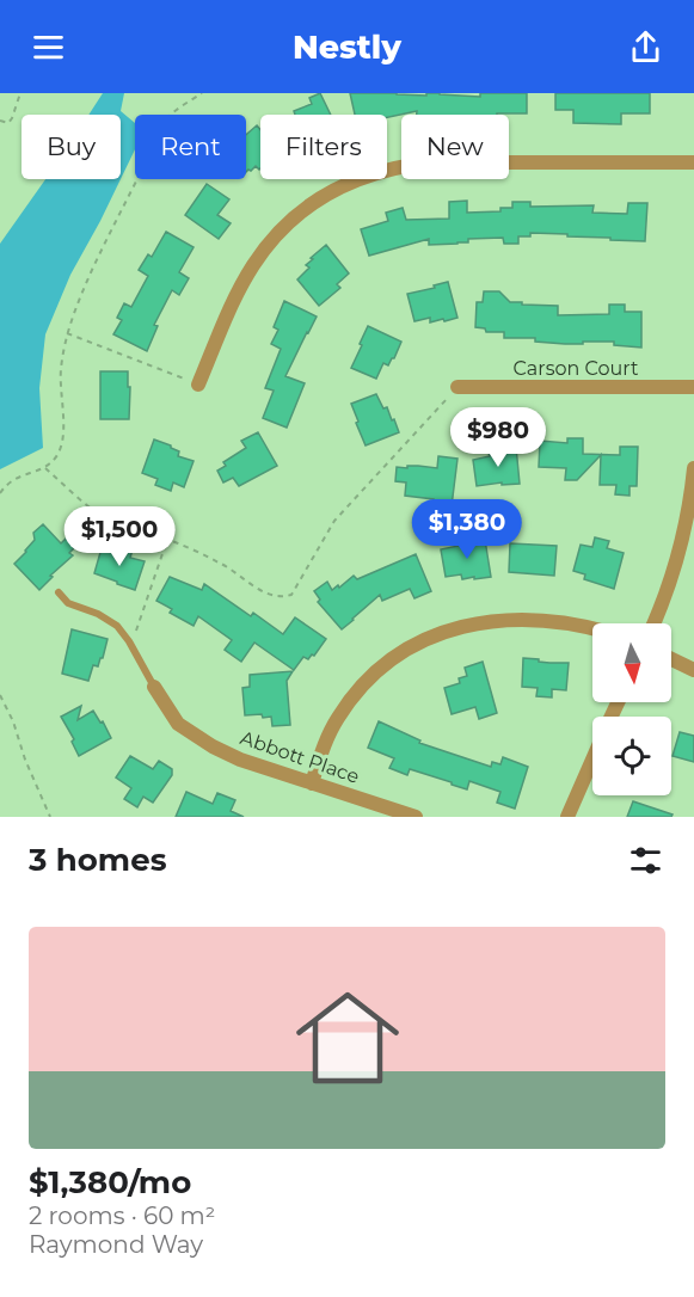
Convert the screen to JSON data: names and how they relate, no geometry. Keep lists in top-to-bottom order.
{
  "streets": {
    "street": ["Carson Court", "Abbott Place"]
  },
  "north": "bottom",
  "page": {
    "header": "Nestly",
    "chip": [
      "Buy",
      "Rent",
      "Filters",
      "New"
    ],
    "price": ["$980", "$1,380", "$1,500"],
    "heading": "3 homes",
    "list": [
      {
        "name": "$1,380/mo",
        "note": "2 rooms · 60 m² · Raymond Way"
      }
    ]
  }
}
